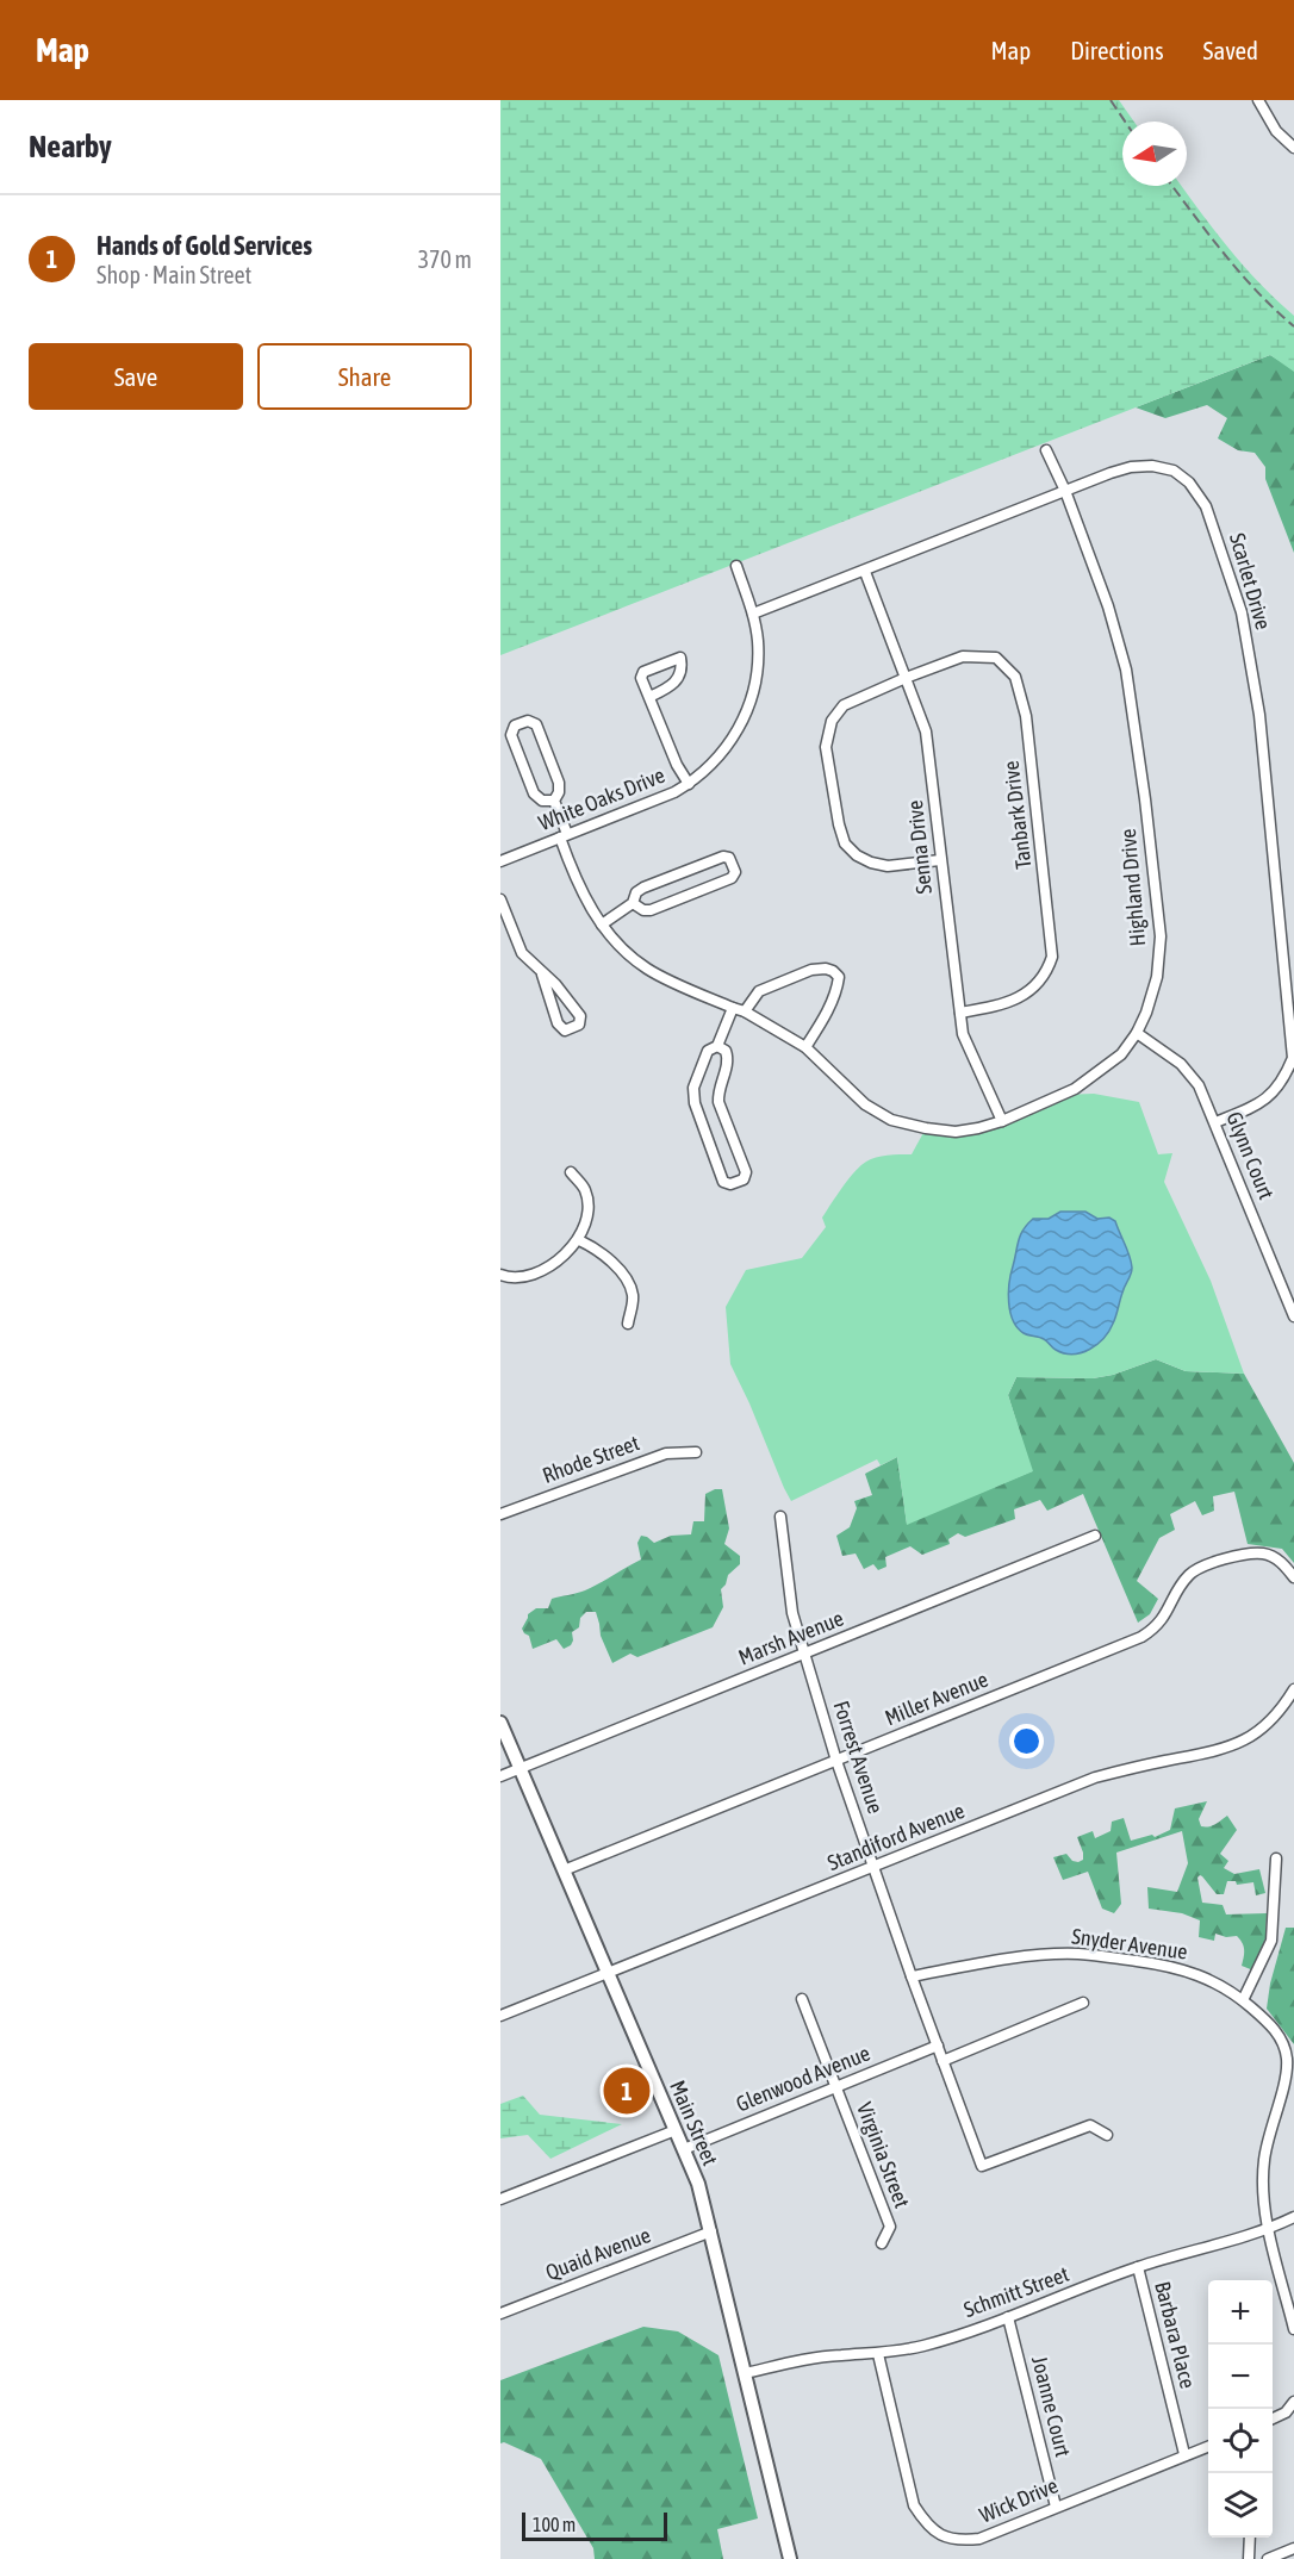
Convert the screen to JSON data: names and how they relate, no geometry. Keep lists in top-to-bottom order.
{
  "streets": {
    "main road": ["Main Street"],
    "street": [
      "Scarlet Drive",
      "White Oaks Drive",
      "Tanbark Drive",
      "Senna Drive",
      "Highland Drive",
      "Glynn Court",
      "Rhode Street",
      "Marsh Avenue",
      "Miller Avenue",
      "Forrest Avenue",
      "Standiford Avenue",
      "Snyder Avenue",
      "Glenwood Avenue",
      "Virginia Street",
      "Quaid Avenue",
      "Schmitt Street",
      "Barbara Place",
      "Joanne Court",
      "Wick Drive"
    ]
  },
  "crossings": [
    ["Scarlet Drive", "White Oaks Drive"],
    ["Scarlet Drive", "Senna Drive"],
    ["Scarlet Drive", "Highland Drive"],
    ["Scarlet Drive", "Glynn Court"],
    ["White Oaks Drive", "Highland Drive"],
    ["Tanbark Drive", "Senna Drive"],
    ["Senna Drive", "Highland Drive"],
    ["Highland Drive", "Glynn Court"],
    ["Marsh Avenue", "Forrest Avenue"],
    ["Marsh Avenue", "Main Street"],
    ["Miller Avenue", "Forrest Avenue"],
    ["Miller Avenue", "Main Street"],
    ["Forrest Avenue", "Standiford Avenue"],
    ["Forrest Avenue", "Snyder Avenue"],
    ["Forrest Avenue", "Glenwood Avenue"],
    ["Standiford Avenue", "Main Street"],
    ["Snyder Avenue", "Schmitt Street"],
    ["Glenwood Avenue", "Main Street"],
    ["Glenwood Avenue", "Virginia Street"],
    ["Main Street", "Quaid Avenue"],
    ["Main Street", "Schmitt Street"],
    ["Schmitt Street", "Barbara Place"],
    ["Schmitt Street", "Joanne Court"],
    ["Schmitt Street", "Wick Drive"],
    ["Barbara Place", "Wick Drive"],
    ["Joanne Court", "Wick Drive"]
  ],
  "scale_bar": "100 m",
  "north": "left",
  "page": {
    "header": "Map",
    "nav": ["Map", "Directions", "Saved"],
    "heading": "Nearby",
    "list": [
      {
        "mark": "1",
        "name": "Hands of Gold Services",
        "note": "Shop · Main Street",
        "value": "370 m"
      }
    ],
    "buttons": ["Save", "Share"],
    "pins": "1",
    "map_buttons": ["+", "−"],
    "scale": "100 m"
  }
}
